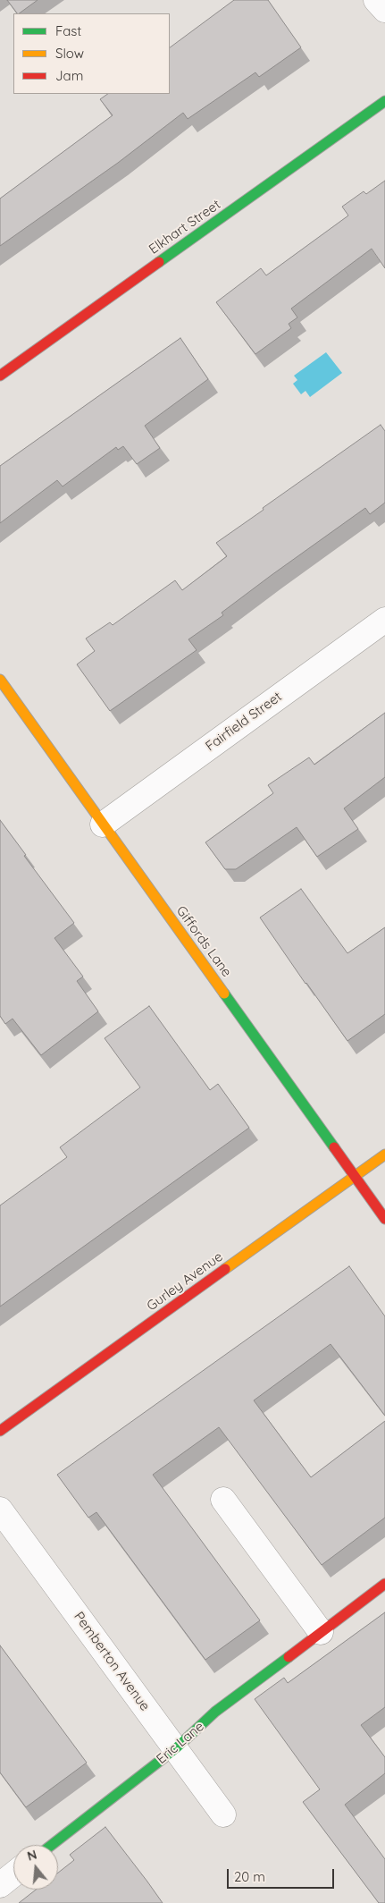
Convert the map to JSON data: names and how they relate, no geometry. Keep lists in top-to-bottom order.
{
  "streets": {
    "street": [
      "Elkhart Street",
      "Fairfield Street",
      "Giffords Lane",
      "Gurley Avenue",
      "Pemberton Avenue",
      "Eric Lane"
    ]
  },
  "crossings": [
    ["Fairfield Street", "Giffords Lane"],
    ["Giffords Lane", "Gurley Avenue"],
    ["Pemberton Avenue", "Eric Lane"]
  ],
  "legend": ["Fast", "Slow", "Jam"],
  "scale_bar": "20 m",
  "north": "top"
}
